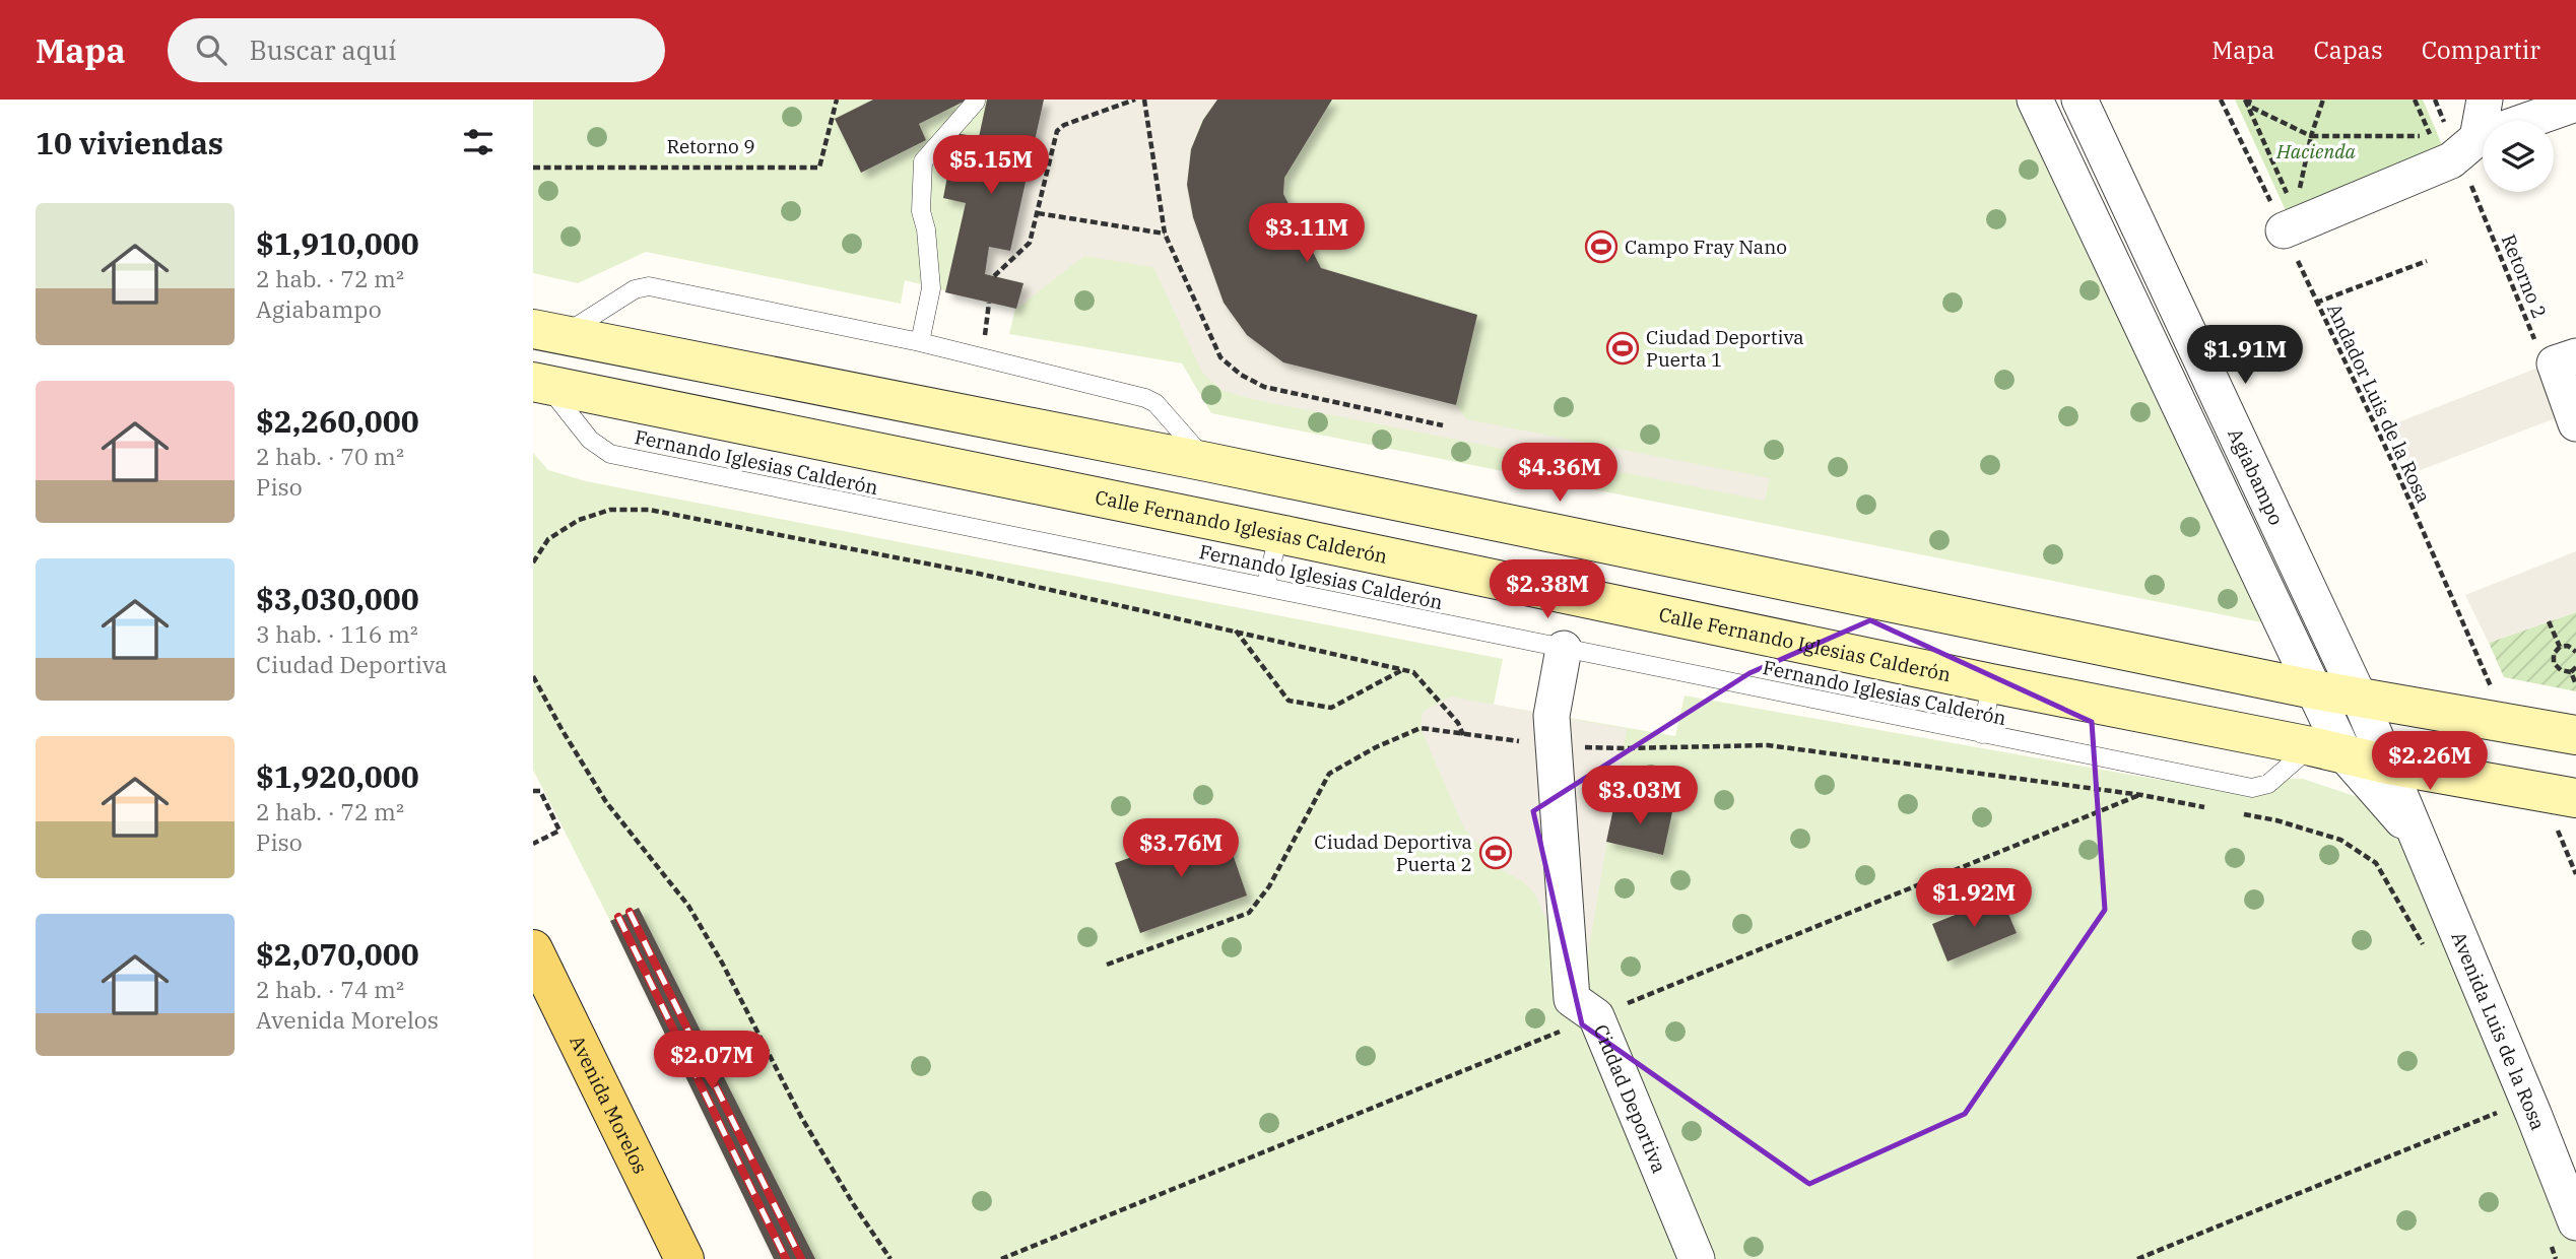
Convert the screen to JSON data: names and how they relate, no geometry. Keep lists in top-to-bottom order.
{
  "streets": {
    "main road": ["Avenida Morelos"],
    "street": [
      "Agiabampo",
      "Calle Fernando Iglesias Calderón",
      "Avenida Luis de la Rosa",
      "Ciudad Deportiva"
    ],
    "lane": ["Fernando Iglesias Calderón"],
    "path": ["Retorno 9", "Retorno 2", "Andador Luis de la Rosa"]
  },
  "crossings": [
    ["Fernando Iglesias Calderón", "Calle Fernando Iglesias Calderón"],
    ["Fernando Iglesias Calderón", "Avenida Luis de la Rosa"],
    ["Fernando Iglesias Calderón", "Ciudad Deportiva"],
    ["Agiabampo", "Avenida Luis de la Rosa"],
    ["Calle Fernando Iglesias Calderón", "Avenida Luis de la Rosa"]
  ],
  "parks": ["Hacienda"],
  "places": {
    "sports": ["Campo Fray Nano", "Ciudad Deportiva Puerta 1", "Ciudad Deportiva Puerta 2"]
  },
  "page": {
    "header": "Mapa",
    "search": "Buscar aquí",
    "nav": ["Mapa", "Capas", "Compartir"],
    "heading": "10 viviendas",
    "price": [
      "$5.15M",
      "$3.11M",
      "$1.91M",
      "$4.36M",
      "$2.38M",
      "$2.26M",
      "$3.03M",
      "$3.76M",
      "$1.92M",
      "$2.07M"
    ],
    "list": [
      {
        "name": "$1,910,000",
        "note": "2 hab. · 72 m² · Agiabampo"
      },
      {
        "name": "$2,260,000",
        "note": "2 hab. · 70 m² · Piso"
      },
      {
        "name": "$3,030,000",
        "note": "3 hab. · 116 m² · Ciudad Deportiva"
      },
      {
        "name": "$1,920,000",
        "note": "2 hab. · 72 m² · Piso"
      },
      {
        "name": "$2,070,000",
        "note": "2 hab. · 74 m² · Avenida Morelos"
      }
    ]
  }
}
